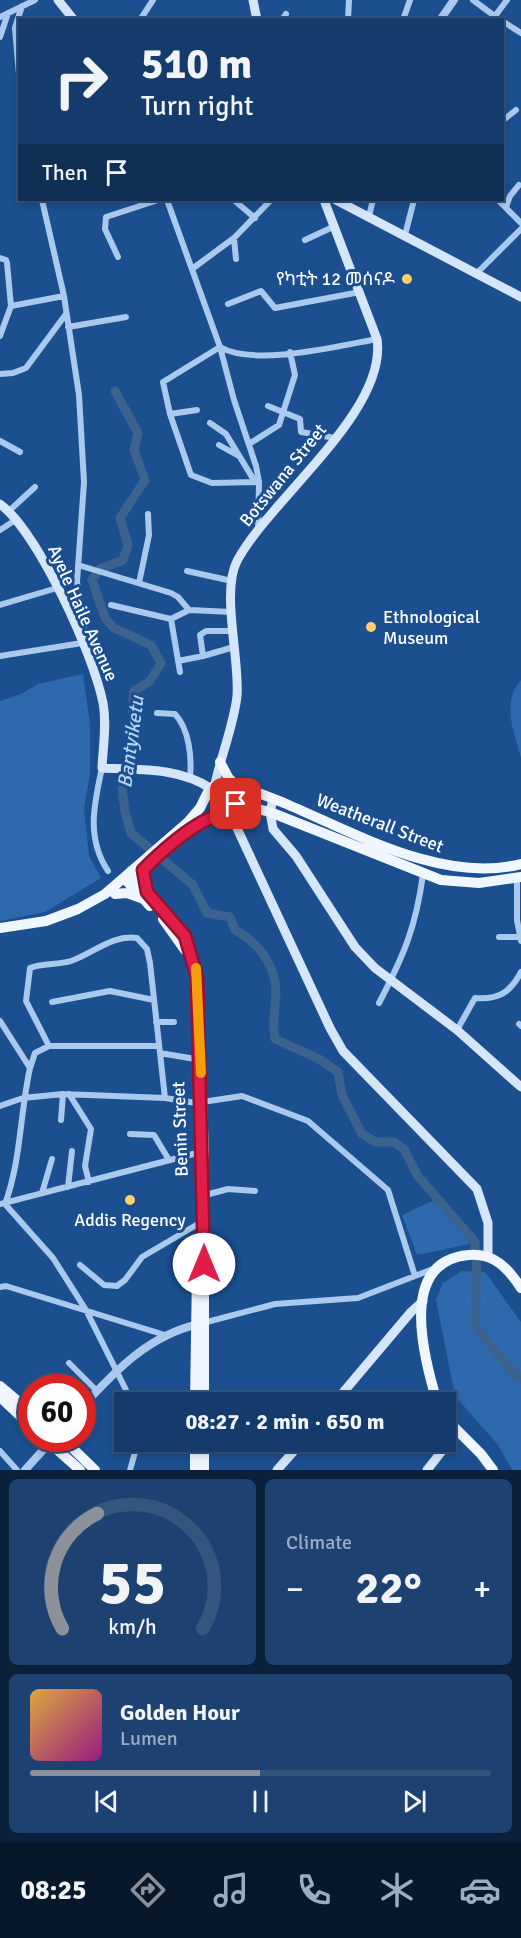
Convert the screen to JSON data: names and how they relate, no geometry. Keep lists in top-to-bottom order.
{
  "streets": {
    "main road": [
      "Botswana Street",
      "Ayele Haile Avenue",
      "Weatherall Street",
      "Benin Street"
    ]
  },
  "crossings": [
    ["Botswana Street", "Weatherall Street"]
  ],
  "water": ["Bantyiketu"],
  "places": ["የካቲት 12 መሰናዶ", "Ethnological Museum", "Addis Regency"],
  "page": {
    "turn": ["510 m", "Turn right"],
    "then": "Then",
    "limit": "60",
    "trip": "08:27 · 2 min · 650 m",
    "tile": "Climate",
    "heat": ["−", "22°", "+"],
    "song": ["Golden Hour", "Lumen"],
    "tabs": "08:25",
    "gauge": ["55", "km/h"]
  }
}
